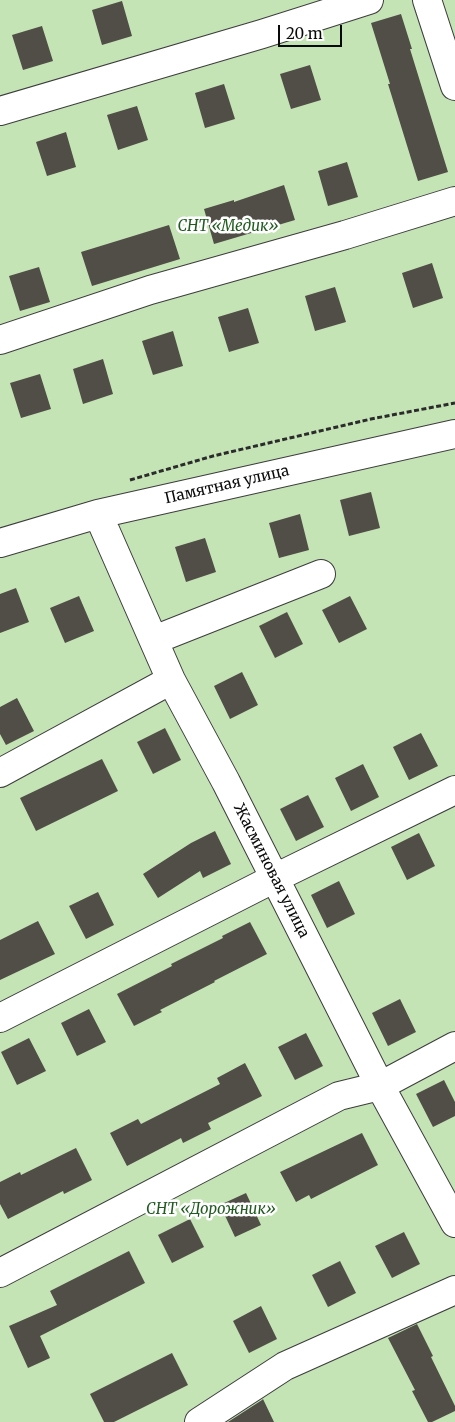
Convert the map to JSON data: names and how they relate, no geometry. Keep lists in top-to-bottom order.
{
  "streets": {
    "street": ["Памятная улица", "Жасминовая улица"]
  },
  "crossings": [
    ["Памятная улица", "Жасминовая улица"]
  ],
  "parks": ["СНТ «Медик»", "СНТ «Дорожник»"],
  "scale_bar": "20 m"
}
